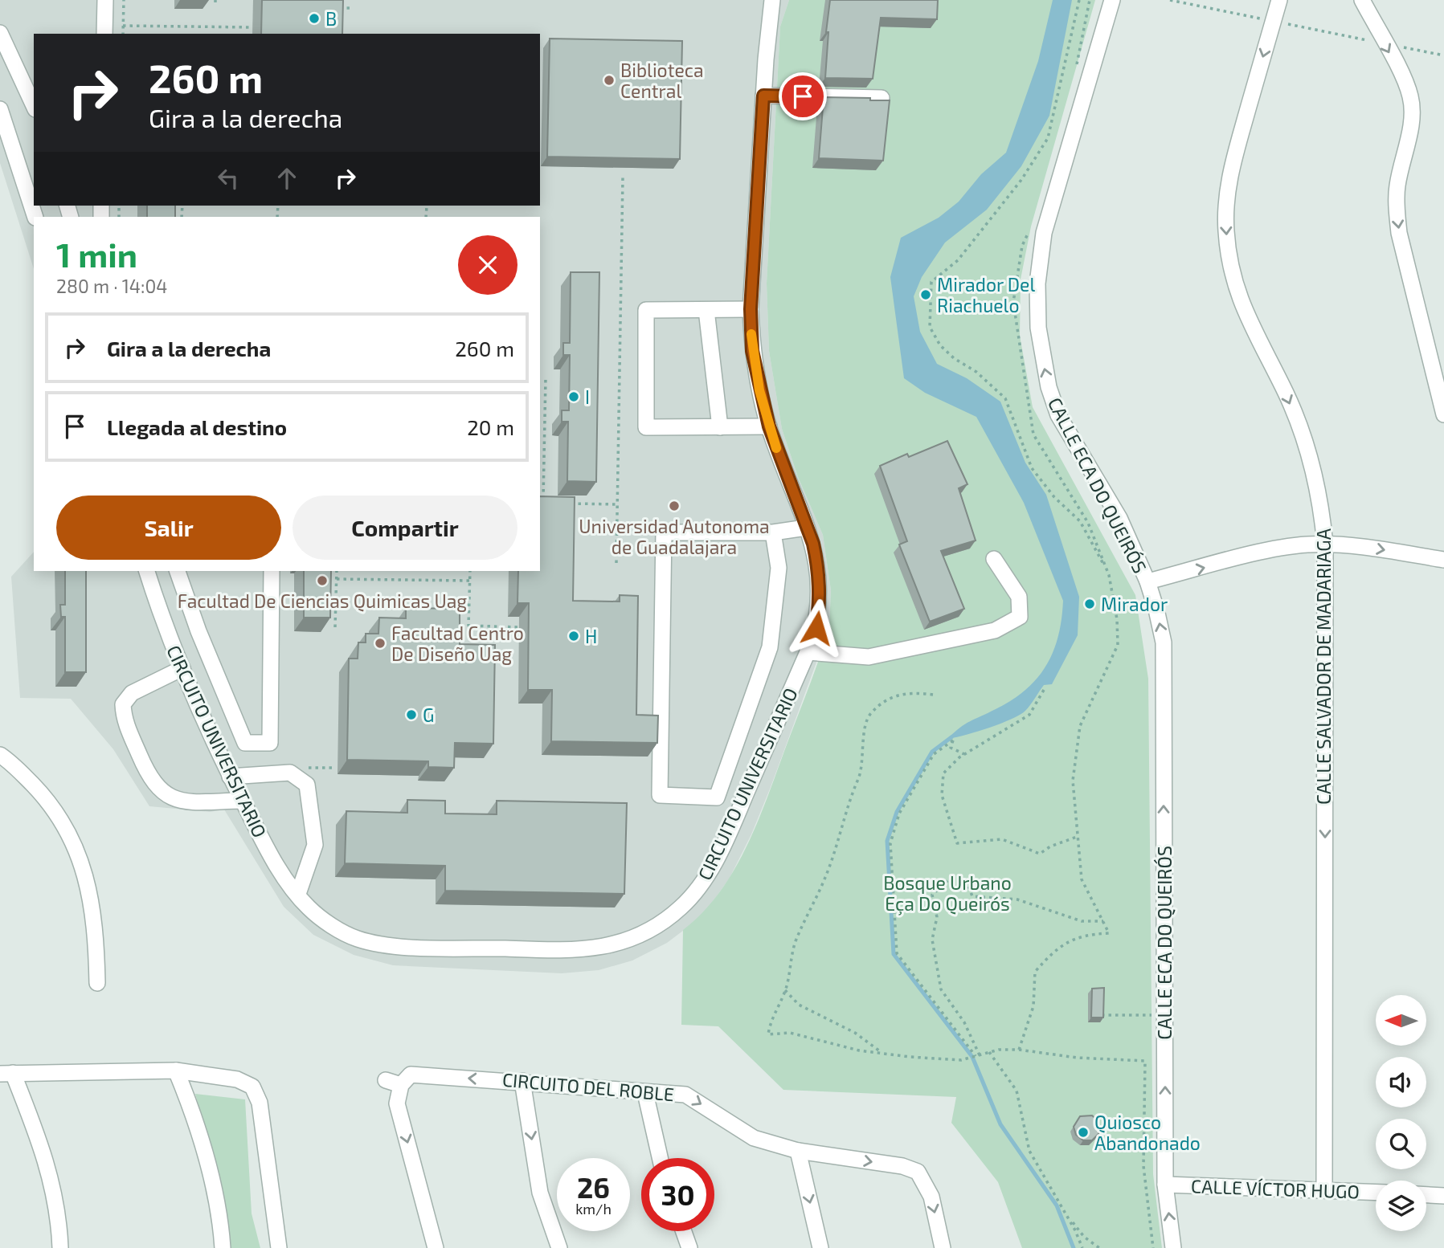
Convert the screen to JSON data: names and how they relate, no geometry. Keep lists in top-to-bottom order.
{
  "streets": {
    "street": [
      "CALLE ECA DO QUEIRÓS",
      "CALLE SALVADOR DE MADARIAGA",
      "CIRCUITO UNIVERSITARIO",
      "CIRCUITO DEL ROBLE",
      "CALLE VÍCTOR HUGO"
    ]
  },
  "crossings": [
    ["CALLE ECA DO QUEIRÓS", "CALLE VÍCTOR HUGO"],
    ["CALLE SALVADOR DE MADARIAGA", "CALLE VÍCTOR HUGO"]
  ],
  "one_way": ["CALLE ECA DO QUEIRÓS", "CALLE SALVADOR DE MADARIAGA"],
  "parks": ["Bosque Urbano Eça Do Queirós"],
  "places": [
    "B",
    "Biblioteca Central",
    "Mirador Del Riachuelo",
    "I",
    "Universidad Autonoma de Guadalajara",
    "Facultad De Ciencias Quimicas Uag",
    "Mirador",
    "H",
    "Facultad Centro De Diseño Uag",
    "G",
    "Quiosco Abandonado"
  ],
  "north": "left",
  "page": {
    "turn": ["260 m", "Gira a la derecha"],
    "heading": ["1 min", "280 m · 14:04"],
    "list": [
      {
        "name": "Gira a la derecha",
        "value": "260 m"
      },
      {
        "name": "Llegada al destino",
        "value": "20 m"
      }
    ],
    "buttons": ["Salir", "Compartir"],
    "speed": "26 km/h",
    "limit": "30"
  }
}
